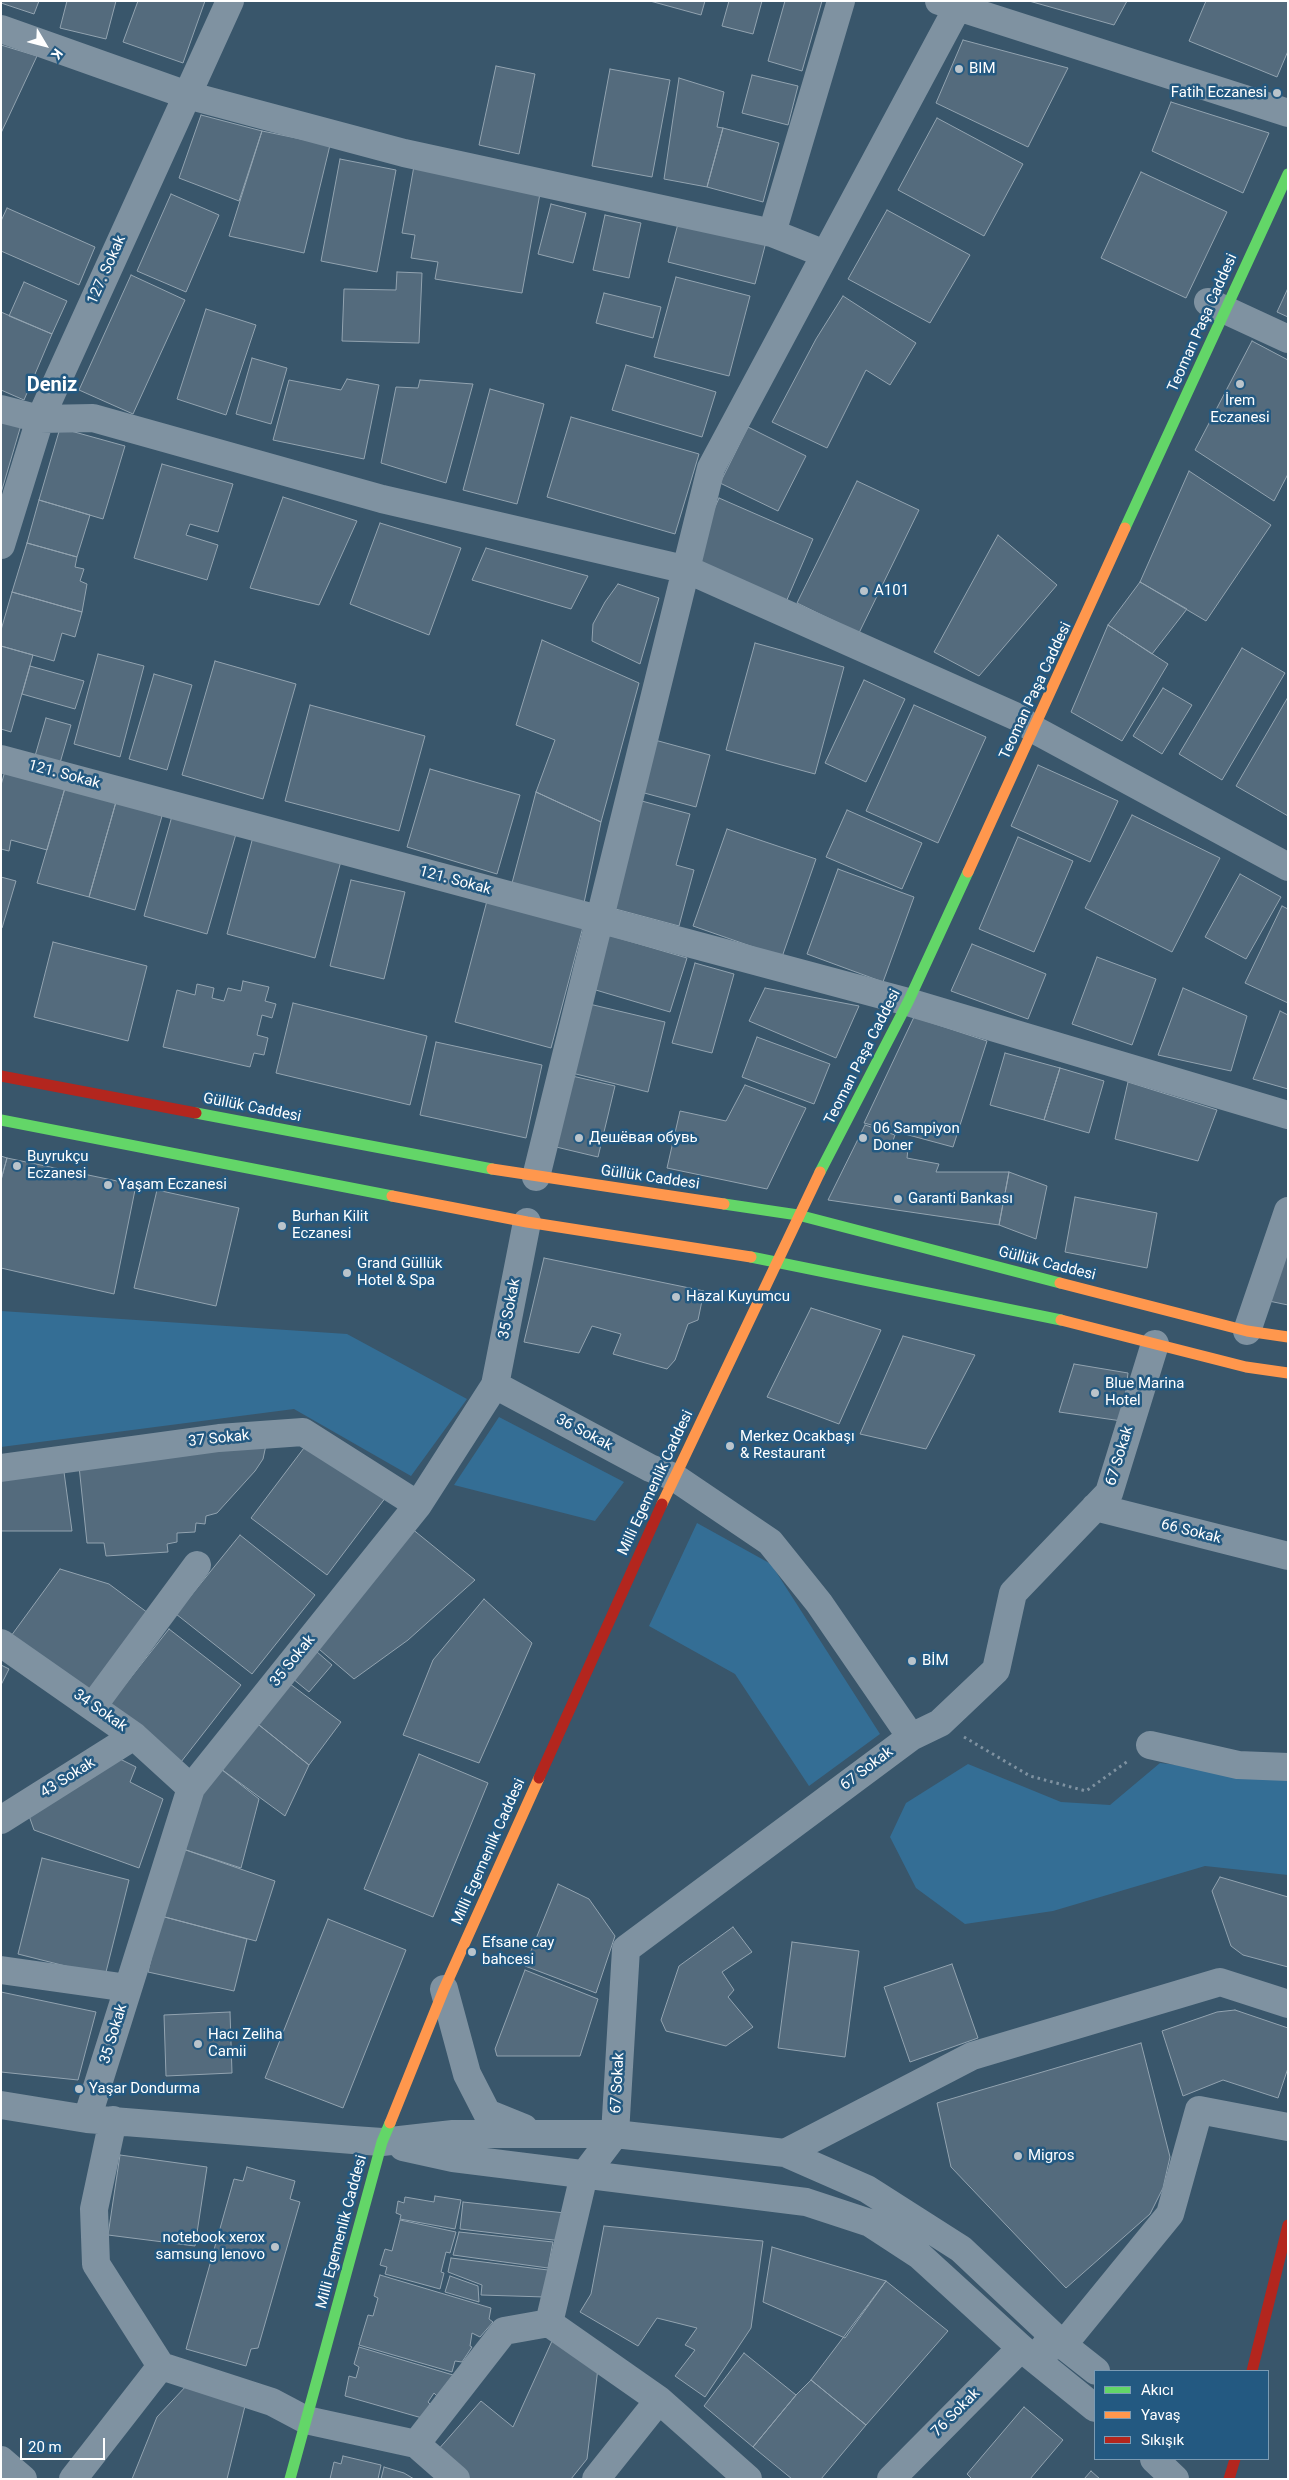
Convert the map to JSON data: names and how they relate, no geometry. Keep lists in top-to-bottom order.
{
  "streets": {
    "main road": ["Teoman Paşa Caddesi", "Güllük Caddesi", "Milli Egemenlik Caddesi"],
    "street": [
      "127. Sokak",
      "121. Sokak",
      "35 Sokak",
      "36 Sokak",
      "37 Sokak",
      "67 Sokak",
      "66 Sokak",
      "34 Sokak",
      "43 Sokak",
      "76 Sokak"
    ]
  },
  "crossings": [
    ["Teoman Paşa Caddesi", "121. Sokak"],
    ["Teoman Paşa Caddesi", "Güllük Caddesi"],
    ["Teoman Paşa Caddesi", "Milli Egemenlik Caddesi"],
    ["35 Sokak", "36 Sokak"],
    ["35 Sokak", "37 Sokak"],
    ["35 Sokak", "34 Sokak"],
    ["36 Sokak", "67 Sokak"],
    ["36 Sokak", "Milli Egemenlik Caddesi"],
    ["67 Sokak", "66 Sokak"],
    ["34 Sokak", "43 Sokak"]
  ],
  "districts": ["Deniz"],
  "places": [
    "BIM",
    "Fatih Eczanesi",
    "İrem Eczanesi",
    "A101",
    "Дешёвая обувь",
    "06 Sampiyon Doner",
    "Buyrukçu Eczanesi",
    "Yaşam Eczanesi",
    "Garanti Bankası",
    "Burhan Kilit Eczanesi",
    "Grand Güllük Hotel & Spa",
    "Hazal Kuyumcu",
    "Blue Marina Hotel",
    "Merkez Ocakbaşı & Restaurant",
    "BİM",
    "Efsane cay bahcesi",
    "Hacı Zeliha Camii",
    "Yaşar Dondurma",
    "Migros",
    "notebook xerox samsung lenovo"
  ],
  "legend": ["Akıcı", "Yavaş", "Sıkışık"],
  "scale_bar": "20 m",
  "north": "bottom right"
}
